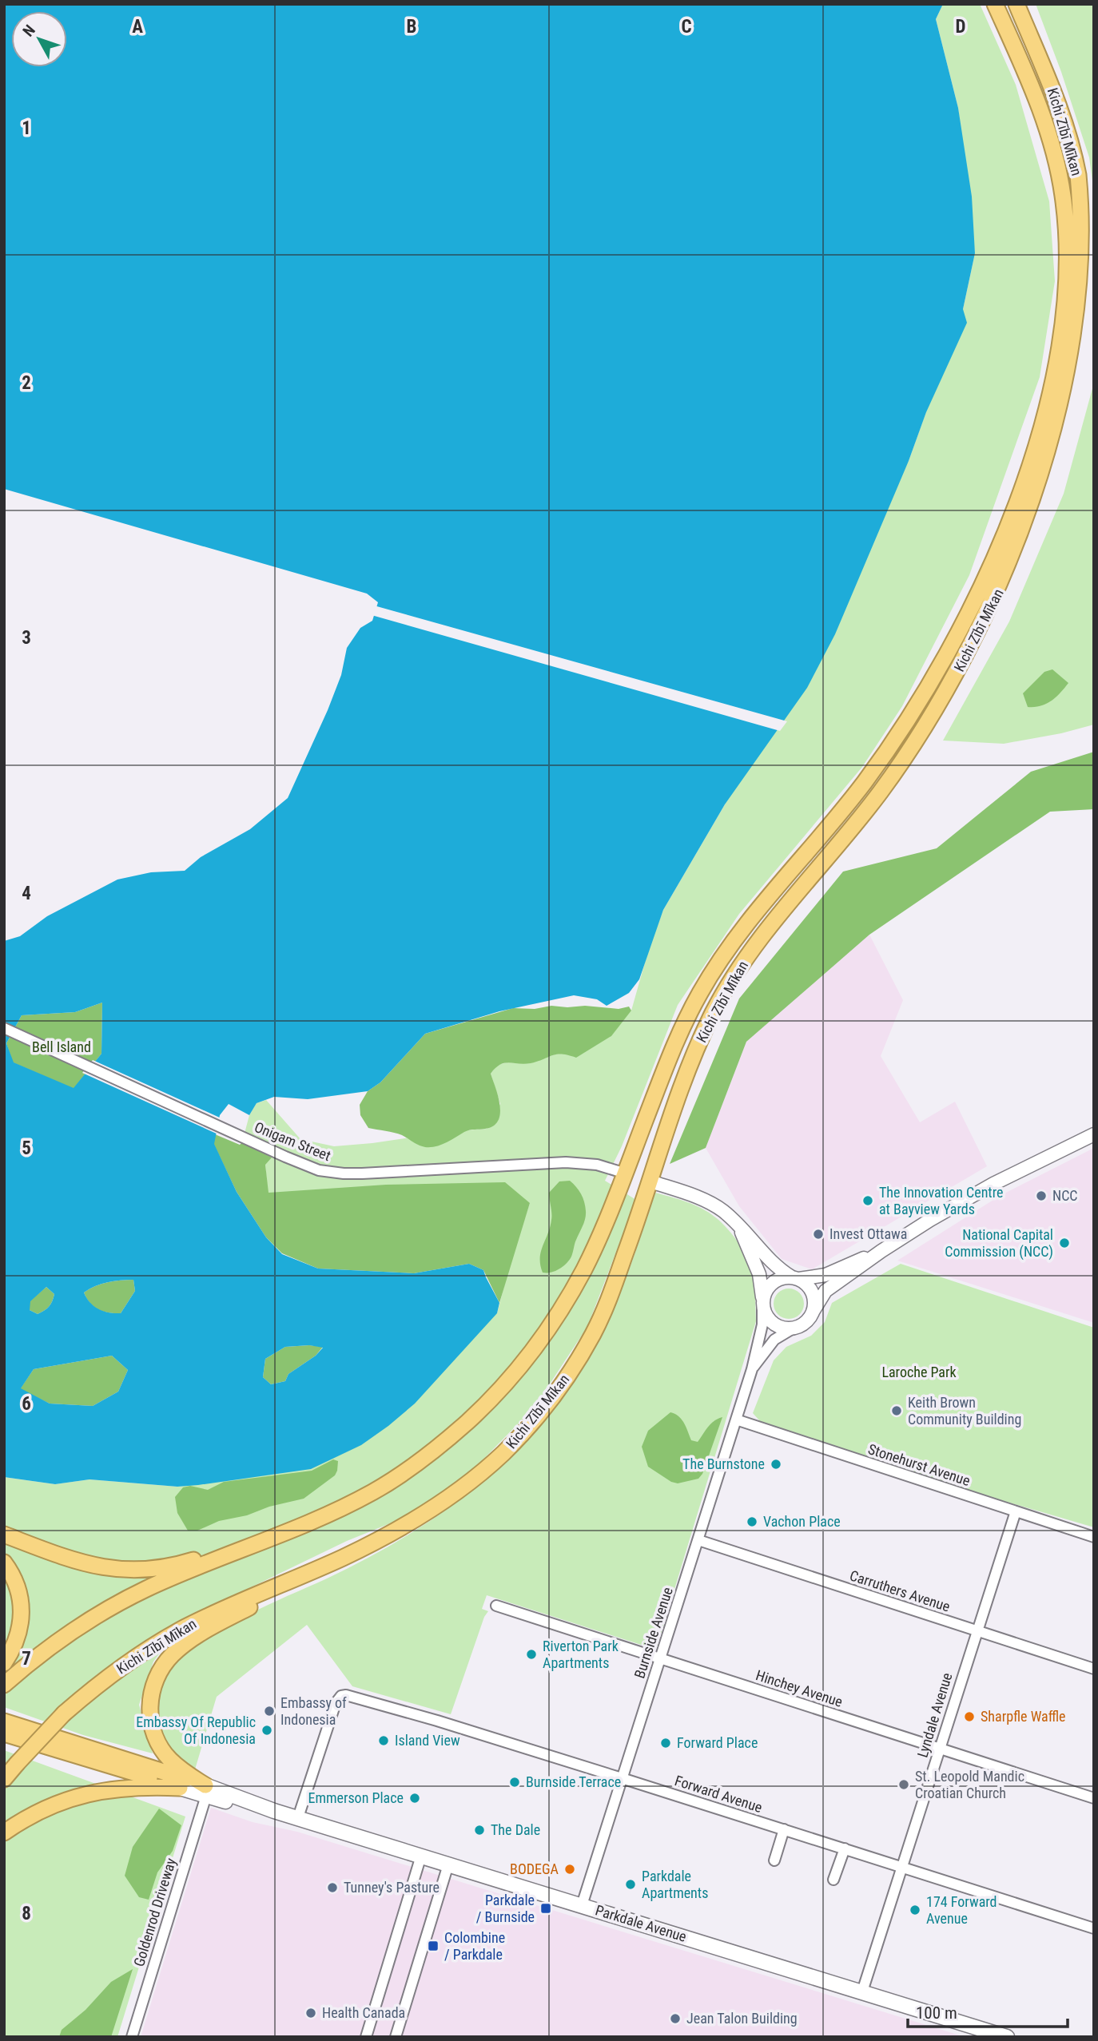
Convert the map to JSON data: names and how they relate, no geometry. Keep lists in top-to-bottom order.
{
  "streets": {
    "highway": ["Kichi Zībī Mīkan"],
    "main road": ["Parkdale Avenue"],
    "street": [
      "Onigam Street",
      "Stonehurst Avenue",
      "Carruthers Avenue",
      "Burnside Avenue",
      "Hinchey Avenue",
      "Lyndale Avenue",
      "Forward Avenue",
      "Goldenrod Driveway"
    ]
  },
  "crossings": [
    ["Kichi Zībī Mīkan", "Onigam Street"],
    ["Stonehurst Avenue", "Burnside Avenue"],
    ["Stonehurst Avenue", "Lyndale Avenue"],
    ["Carruthers Avenue", "Burnside Avenue"],
    ["Carruthers Avenue", "Lyndale Avenue"],
    ["Burnside Avenue", "Hinchey Avenue"],
    ["Burnside Avenue", "Forward Avenue"],
    ["Burnside Avenue", "Parkdale Avenue"],
    ["Hinchey Avenue", "Lyndale Avenue"],
    ["Lyndale Avenue", "Forward Avenue"],
    ["Lyndale Avenue", "Parkdale Avenue"],
    ["Forward Avenue", "Parkdale Avenue"],
    ["Goldenrod Driveway", "Parkdale Avenue"]
  ],
  "parks": ["Bell Island", "Laroche Park"],
  "places": {
    "other": [
      "NCC",
      "The Innovation Centre at Bayview Yards",
      "Invest Ottawa",
      "National Capital Commission (NCC)",
      "Keith Brown Community Building",
      "The Burnstone",
      "Vachon Place",
      "Riverton Park Apartments",
      "Embassy of Indonesia",
      "Sharpfle Waffle",
      "Embassy Of Republic Of Indonesia",
      "Island View",
      "Forward Place",
      "Burnside Terrace",
      "St. Leopold Mandic Croatian Church",
      "Emmerson Place",
      "The Dale",
      "BODEGA",
      "Parkdale Apartments",
      "Tunney's Pasture",
      "174 Forward Avenue",
      "Health Canada",
      "Jean Talon Building"
    ],
    "transit": ["Parkdale / Burnside", "Colombine / Parkdale"]
  },
  "scale_bar": "100 m",
  "north": "top left",
  "grid": {
    "columns": [
      "A",
      "B",
      "C",
      "D"
    ],
    "rows": [
      "1",
      "2",
      "3",
      "4",
      "5",
      "6",
      "7",
      "8"
    ]
  }
}
